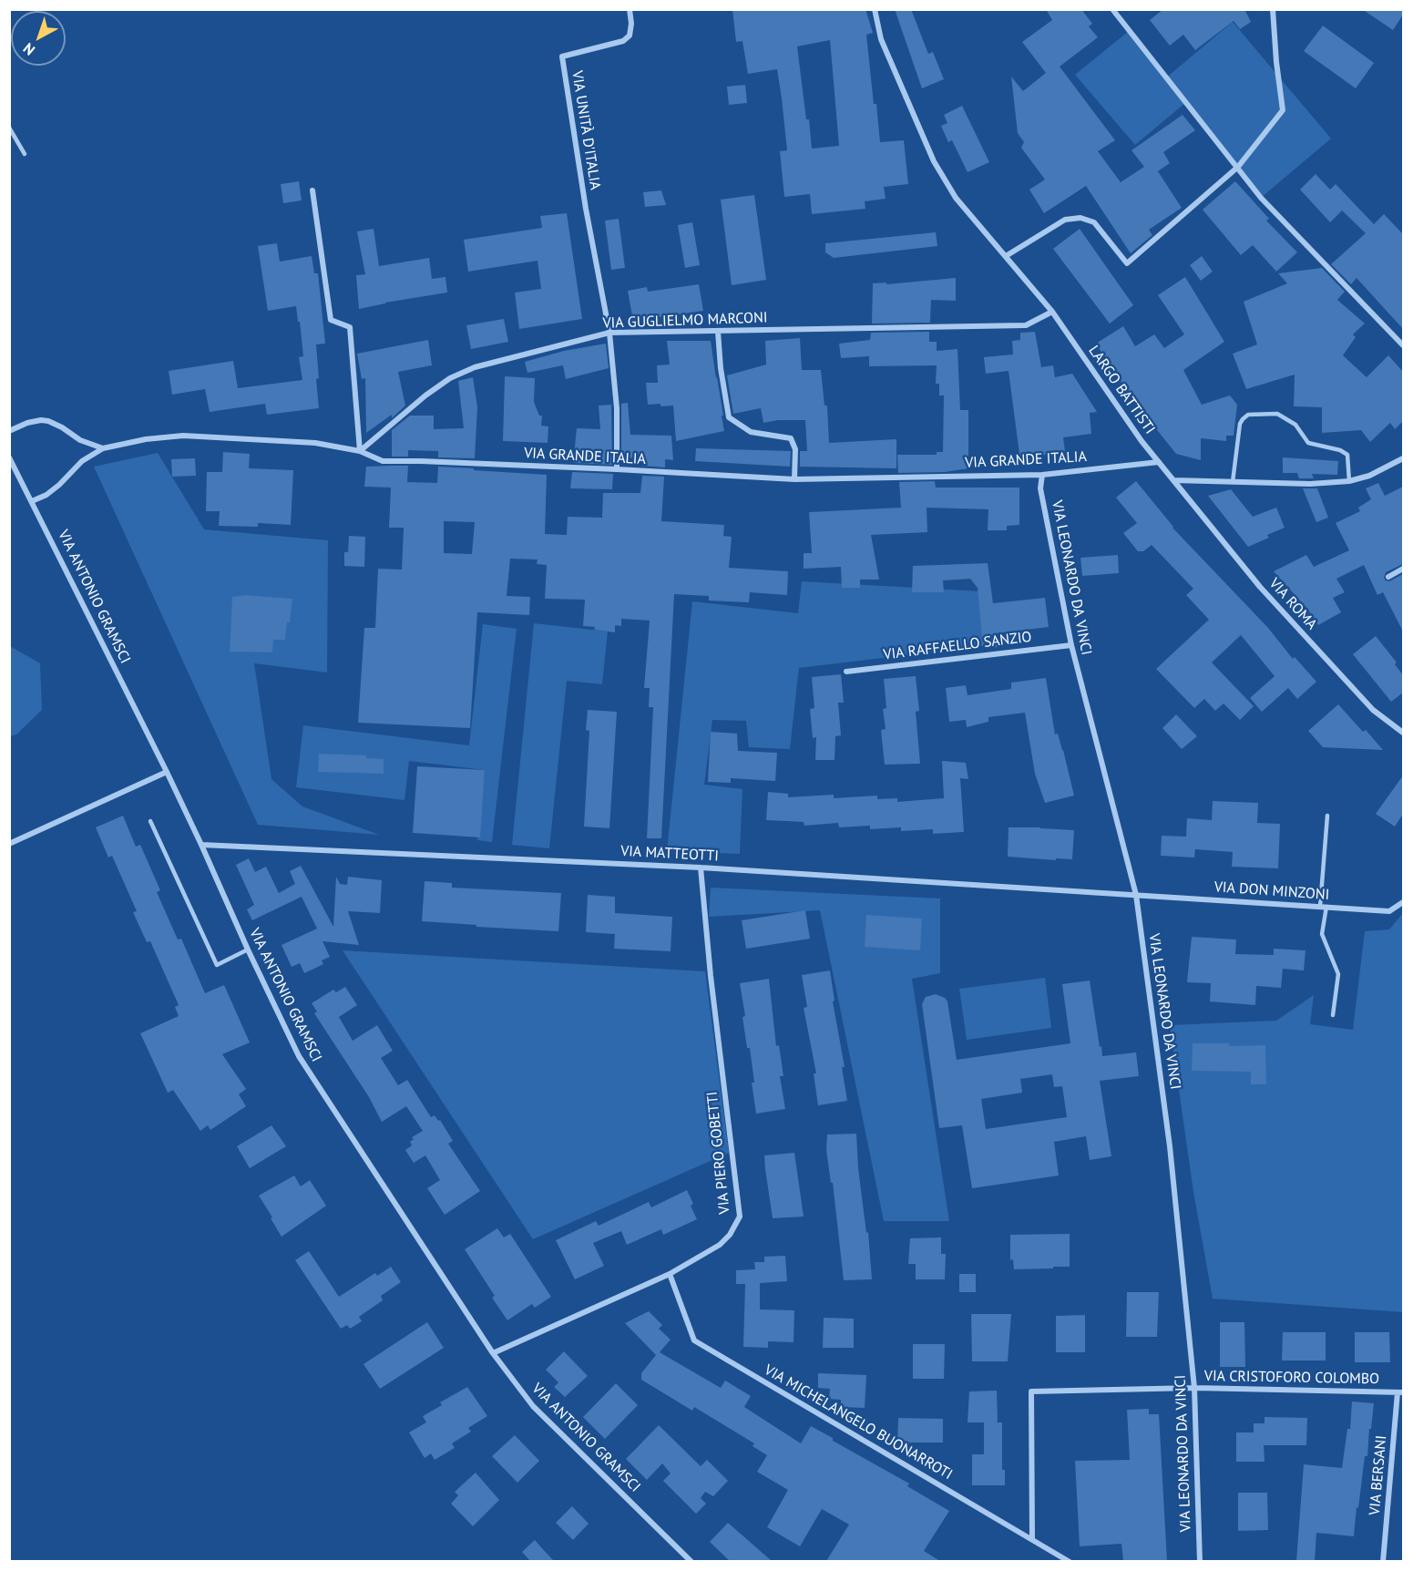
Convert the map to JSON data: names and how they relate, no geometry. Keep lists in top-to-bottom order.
{
  "streets": {
    "street": [
      "VIA UNITÀ D'ITALIA",
      "VIA GUGLIELMO MARCONI",
      "LARGO BATTISTI",
      "VIA GRANDE ITALIA",
      "VIA LEONARDO DA VINCI",
      "VIA ANTONIO GRAMSCI",
      "VIA ROMA",
      "VIA RAFFAELLO SANZIO",
      "VIA MATTEOTTI",
      "VIA DON MINZONI",
      "VIA PIERO GOBETTI",
      "VIA CRISTOFORO COLOMBO",
      "VIA MICHELANGELO BUONARROTI",
      "VIA BERSANI"
    ]
  },
  "crossings": [
    ["VIA UNITÀ D'ITALIA", "VIA GUGLIELMO MARCONI"],
    ["VIA GUGLIELMO MARCONI", "LARGO BATTISTI"],
    ["VIA GUGLIELMO MARCONI", "VIA GRANDE ITALIA"],
    ["LARGO BATTISTI", "VIA GRANDE ITALIA"],
    ["LARGO BATTISTI", "VIA ROMA"],
    ["VIA GRANDE ITALIA", "VIA LEONARDO DA VINCI"],
    ["VIA GRANDE ITALIA", "VIA ANTONIO GRAMSCI"],
    ["VIA LEONARDO DA VINCI", "VIA RAFFAELLO SANZIO"],
    ["VIA LEONARDO DA VINCI", "VIA MATTEOTTI"],
    ["VIA LEONARDO DA VINCI", "VIA DON MINZONI"],
    ["VIA LEONARDO DA VINCI", "VIA CRISTOFORO COLOMBO"],
    ["VIA ANTONIO GRAMSCI", "VIA MATTEOTTI"],
    ["VIA ANTONIO GRAMSCI", "VIA PIERO GOBETTI"],
    ["VIA MATTEOTTI", "VIA DON MINZONI"],
    ["VIA MATTEOTTI", "VIA PIERO GOBETTI"],
    ["VIA PIERO GOBETTI", "VIA MICHELANGELO BUONARROTI"],
    ["VIA CRISTOFORO COLOMBO", "VIA MICHELANGELO BUONARROTI"],
    ["VIA CRISTOFORO COLOMBO", "VIA BERSANI"]
  ],
  "north": "bottom left"
}
